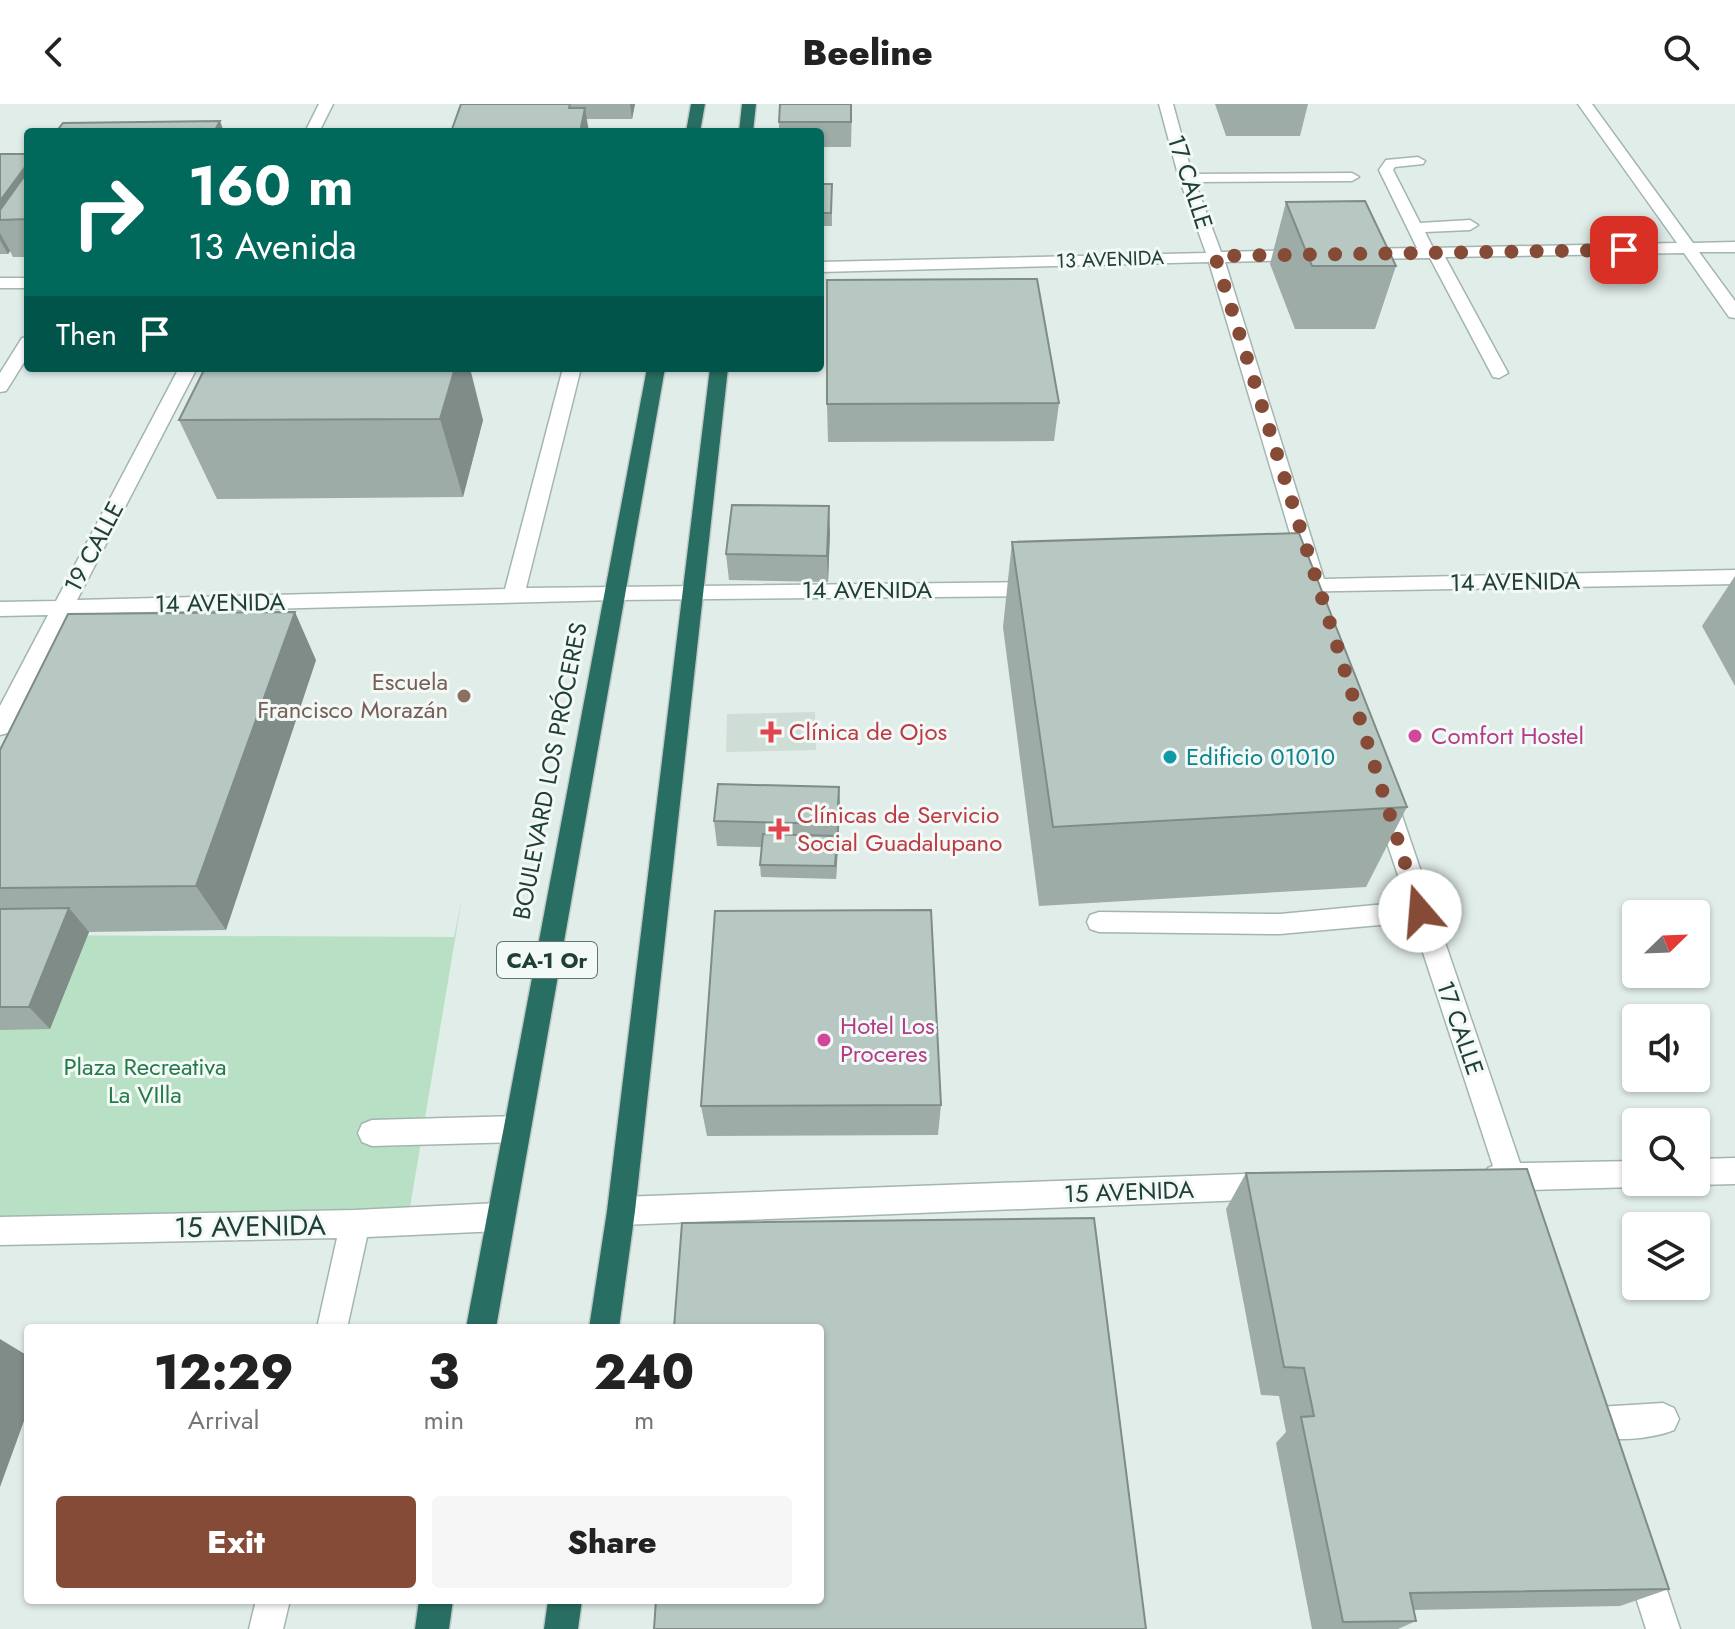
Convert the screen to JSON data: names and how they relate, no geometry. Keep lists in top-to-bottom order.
{
  "streets": {
    "highway": ["BOULEVARD LOS PRÓCERES", "CA-1 Or"],
    "street": [
      "17 CALLE",
      "13 AVENIDA",
      "19 CALLE",
      "14 AVENIDA",
      "15 AVENIDA"
    ]
  },
  "crossings": [
    ["17 CALLE", "13 AVENIDA"],
    ["17 CALLE", "14 AVENIDA"],
    ["19 CALLE", "14 AVENIDA"],
    ["14 AVENIDA", "BOULEVARD LOS PRÓCERES"],
    ["BOULEVARD LOS PRÓCERES", "15 AVENIDA"]
  ],
  "parks": ["Plaza Recreativa La VIlla"],
  "places": {
    "other": [
      "Escuela Francisco Morazán",
      "Comfort Hostel",
      "Edificio 01010",
      "Hotel Los Proceres"
    ],
    "health": ["Clínica de Ojos", "Clínicas de Servicio Social Guadalupano"]
  },
  "north": "top right",
  "page": {
    "header": "Beeline",
    "turn": ["160 m", "13 Avenida"],
    "then": "Then",
    "eta": [
      "12:29",
      "Arrival",
      "3",
      "min",
      "240",
      "m"
    ],
    "buttons": ["Exit", "Share"]
  }
}
